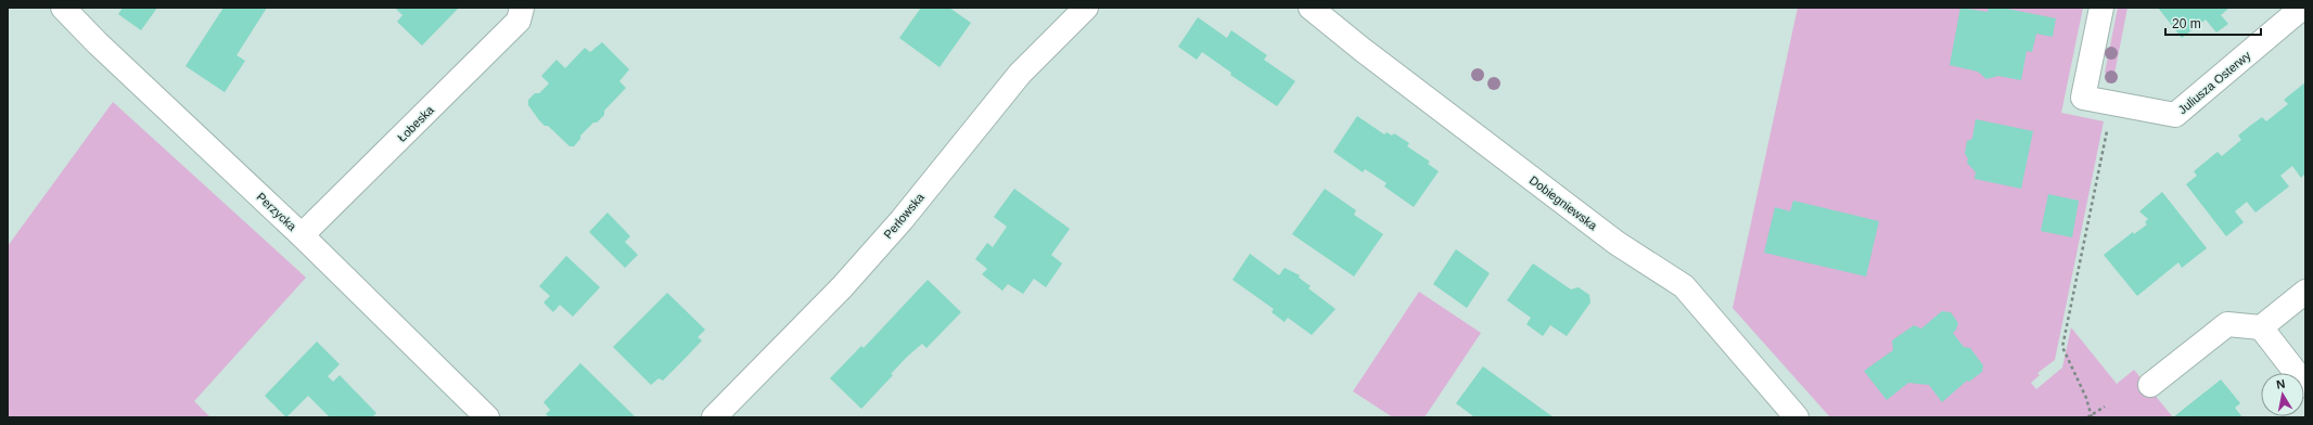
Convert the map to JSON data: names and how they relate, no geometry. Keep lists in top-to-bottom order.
{
  "streets": {
    "street": [
      "Juliusza Osterwy",
      "Łobeska",
      "Dobiegniewska",
      "Perzycka",
      "Perłowska"
    ]
  },
  "crossings": [
    ["Łobeska", "Perzycka"]
  ],
  "scale_bar": "20 m",
  "north": "top"
}
